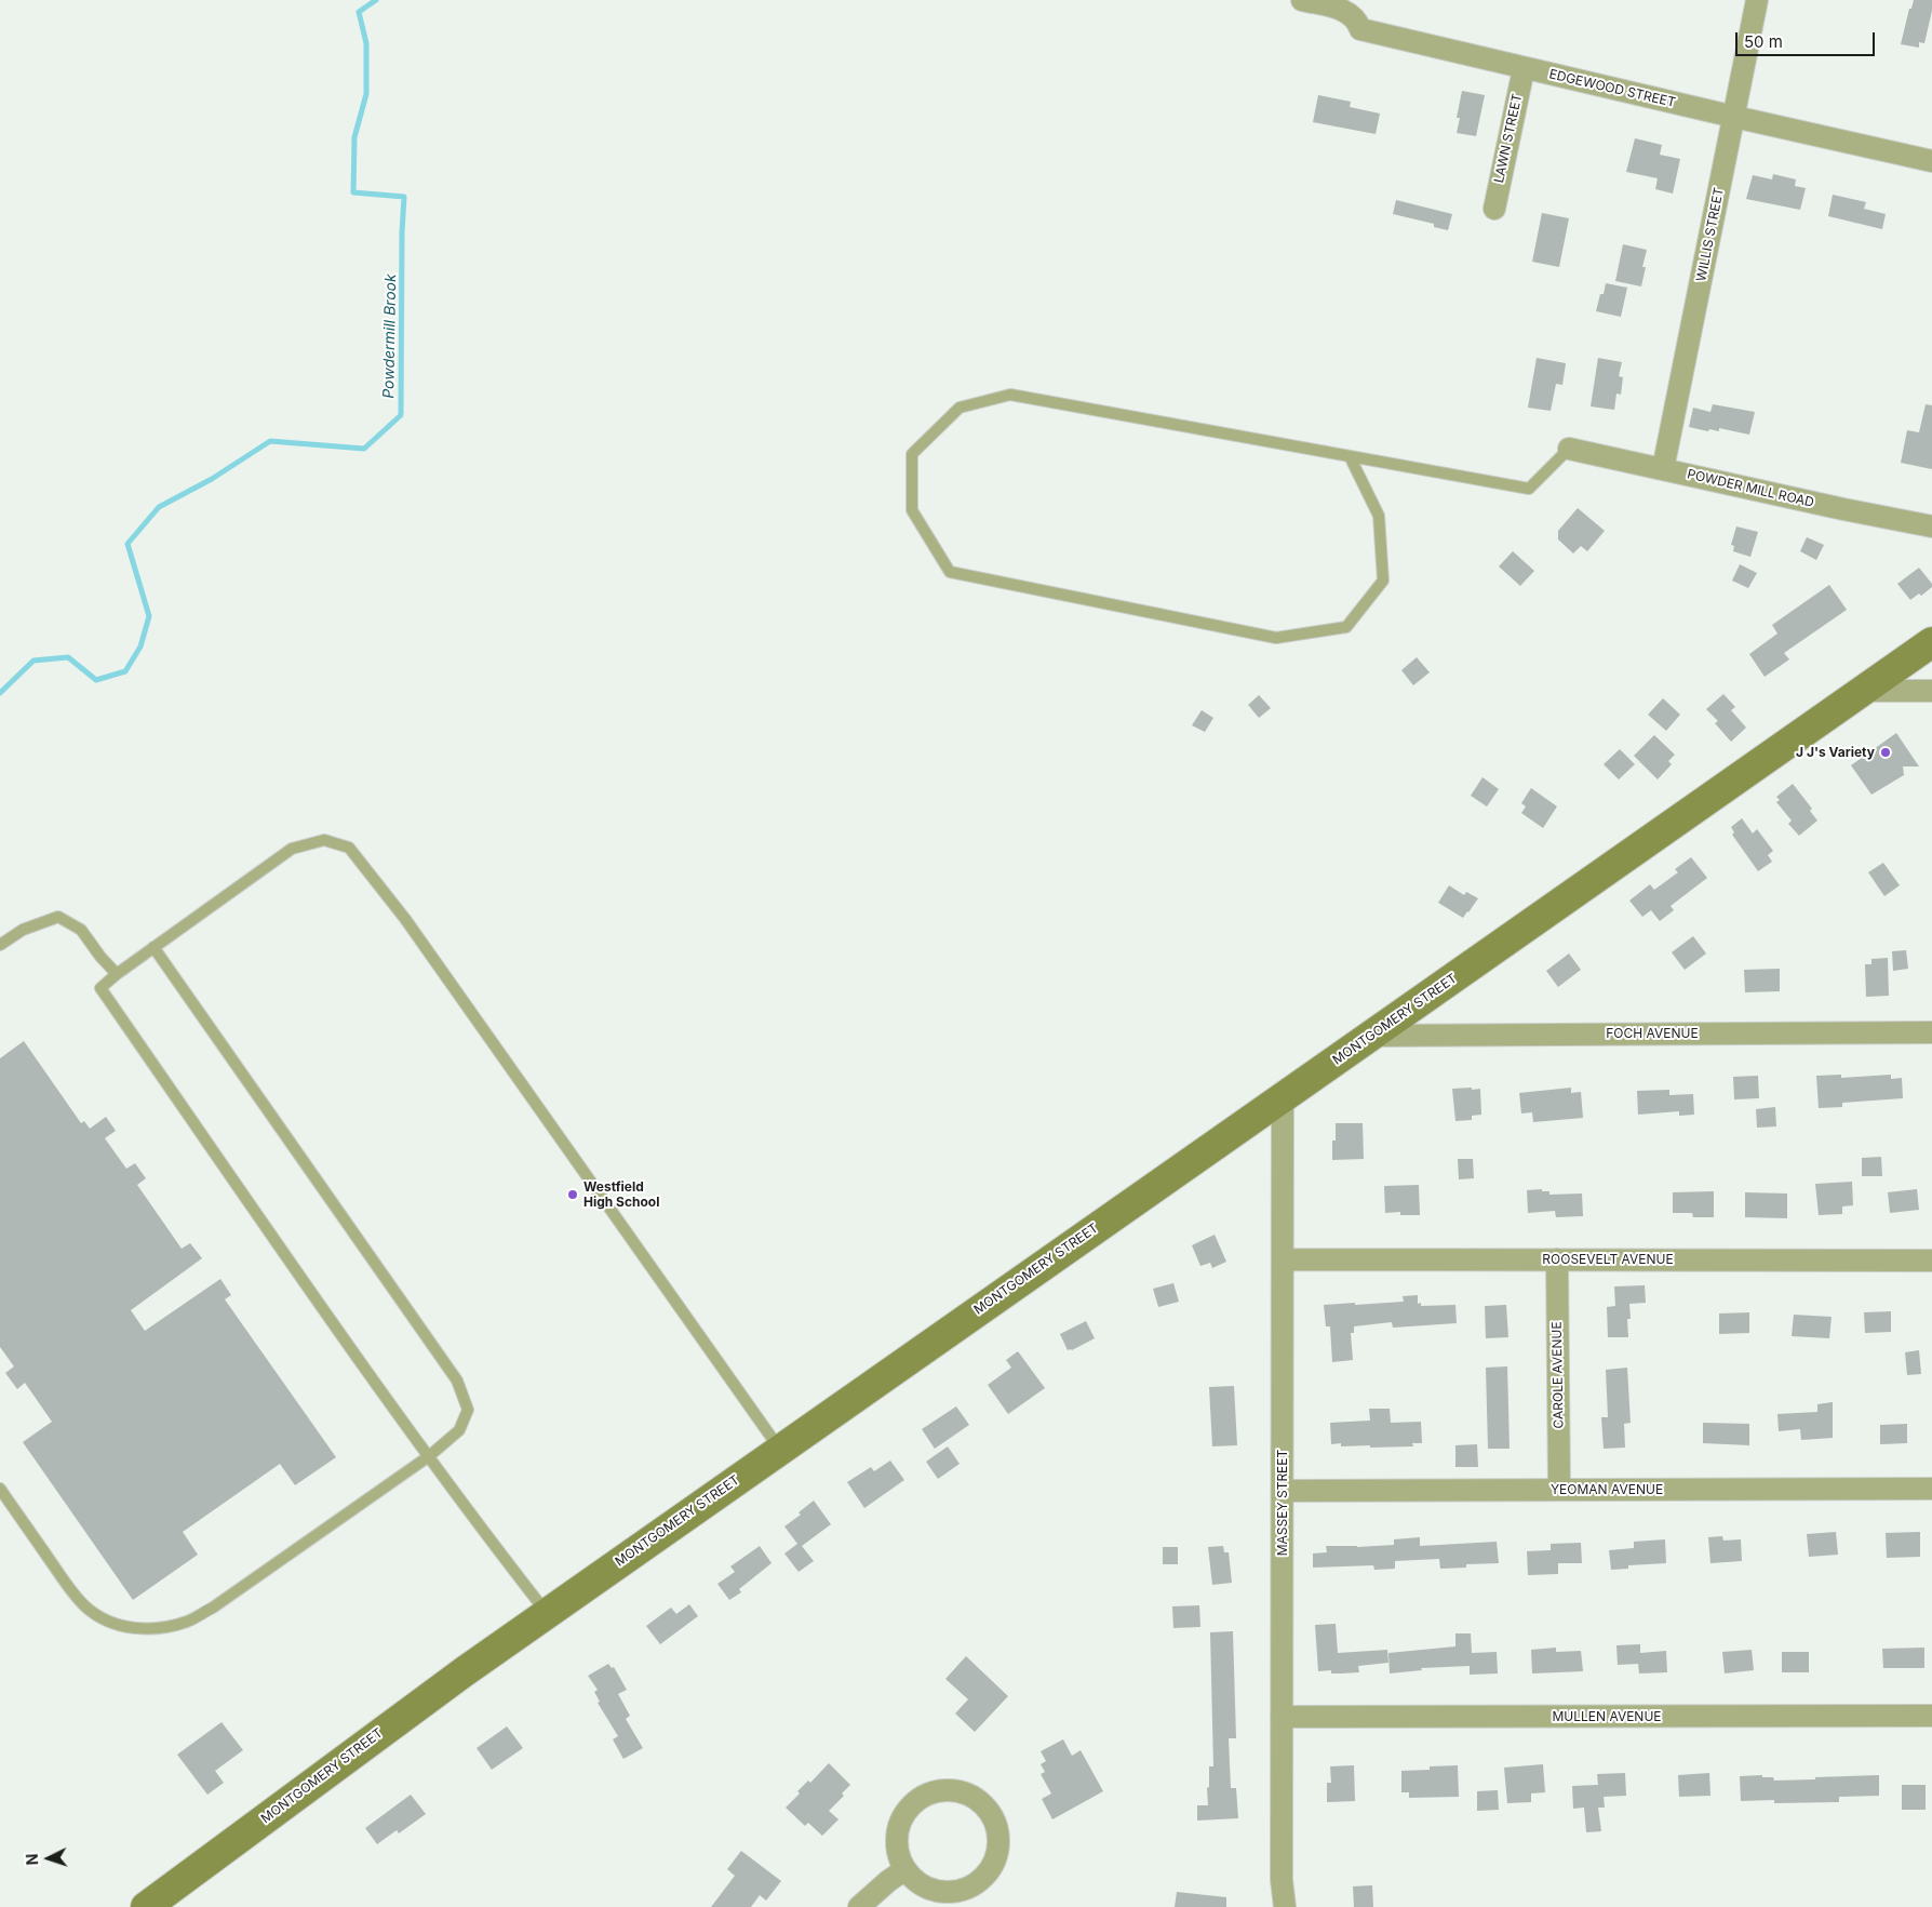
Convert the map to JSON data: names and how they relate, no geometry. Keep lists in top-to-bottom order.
{
  "streets": {
    "main road": ["MONTGOMERY STREET"],
    "street": [
      "EDGEWOOD STREET",
      "LAWN STREET",
      "WILLIS STREET",
      "POWDER MILL ROAD",
      "FOCH AVENUE",
      "ROOSEVELT AVENUE",
      "CAROLE AVENUE",
      "YEOMAN AVENUE",
      "MASSEY STREET",
      "MULLEN AVENUE"
    ]
  },
  "crossings": [
    ["EDGEWOOD STREET", "LAWN STREET"],
    ["EDGEWOOD STREET", "WILLIS STREET"],
    ["WILLIS STREET", "POWDER MILL ROAD"],
    ["MONTGOMERY STREET", "FOCH AVENUE"],
    ["MONTGOMERY STREET", "MASSEY STREET"],
    ["ROOSEVELT AVENUE", "CAROLE AVENUE"],
    ["ROOSEVELT AVENUE", "MASSEY STREET"],
    ["CAROLE AVENUE", "YEOMAN AVENUE"],
    ["YEOMAN AVENUE", "MASSEY STREET"],
    ["MASSEY STREET", "MULLEN AVENUE"]
  ],
  "water": ["Powdermill Brook"],
  "places": ["J J's Variety", "Westfield High School"],
  "scale_bar": "50 m",
  "north": "left"
}
